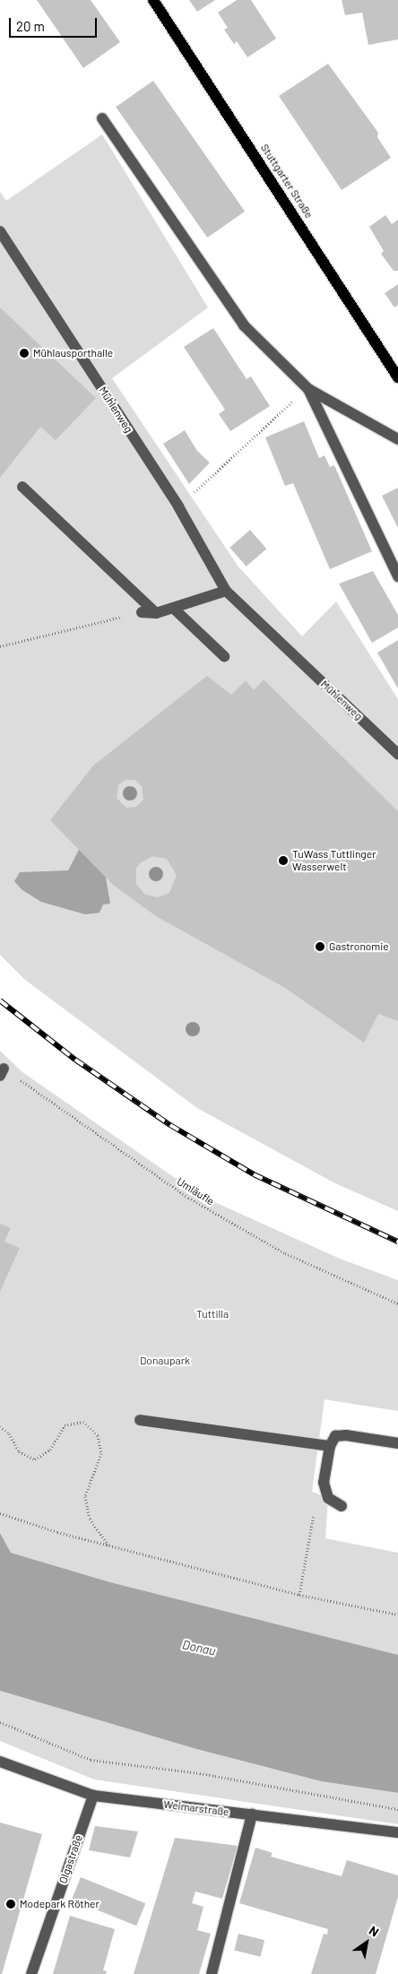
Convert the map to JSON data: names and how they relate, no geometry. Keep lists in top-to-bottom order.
{
  "streets": {
    "main road": ["Stuttgarter Straße"],
    "street": ["Mühlenweg", "Weimarstraße", "Olgastraße"],
    "path": ["Umläufle"]
  },
  "crossings": [
    ["Weimarstraße", "Olgastraße"]
  ],
  "water": ["Donau"],
  "parks": ["Tuttilla", "Donaupark"],
  "places": [
    "Mühlausporthalle",
    "TuWass Tuttlinger Wasserwelt",
    "Gastronomie",
    "Modepark Röther"
  ],
  "scale_bar": "20 m",
  "north": "top right"
}
